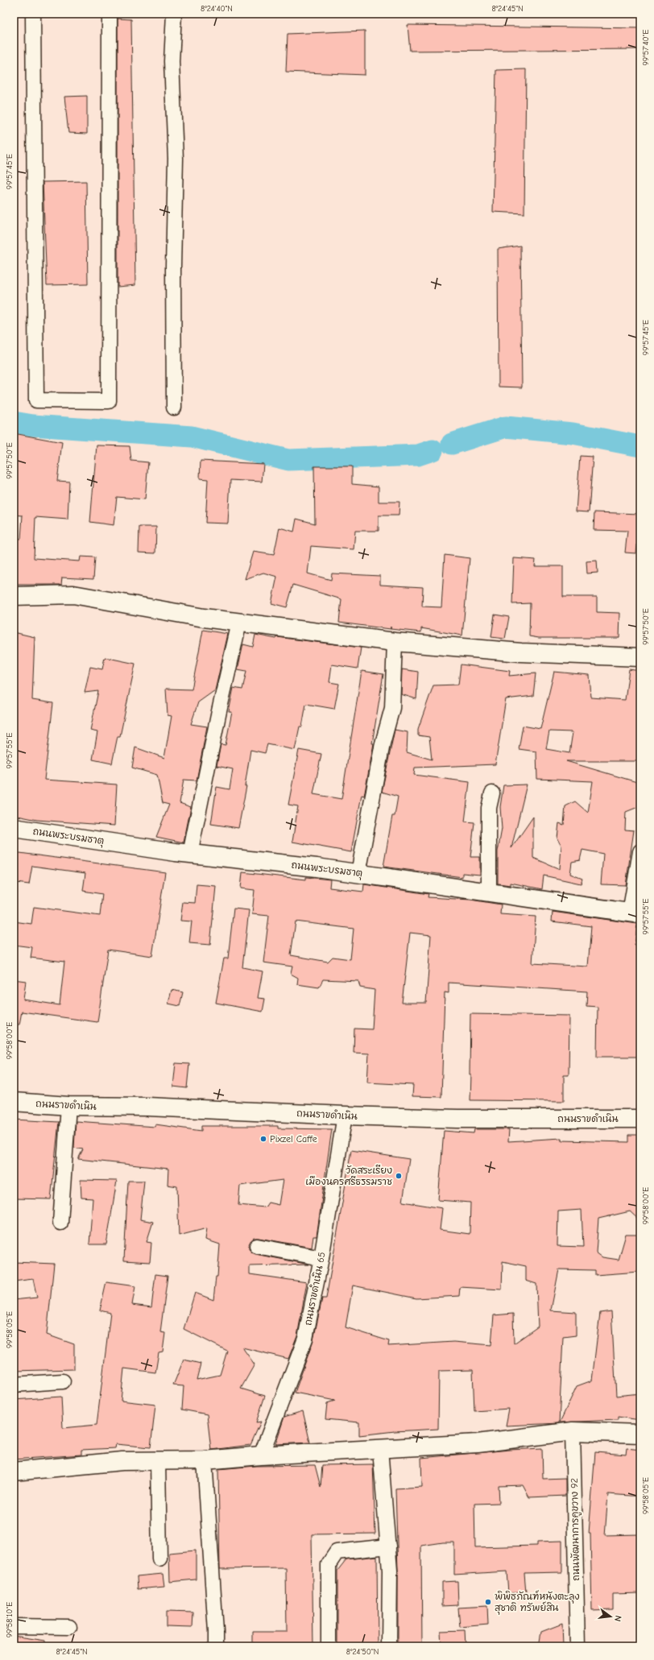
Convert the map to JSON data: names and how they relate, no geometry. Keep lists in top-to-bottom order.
{
  "streets": {
    "street": [
      "ถนนพระบรมธาตุ",
      "ถนนราขดำเนิน",
      "ถนนราขดำเนิน 65",
      "ถนนพัฒนาการคูขวาง 92"
    ]
  },
  "crossings": [
    ["ถนนราขดำเนิน", "ถนนราขดำเนิน 65"]
  ],
  "places": ["Pixzel Caffe", "วัดสระเรียง เมืองนครศรีธรรมราช", "พิพิธภัณฑ์หนังตะลุง สุชาติ ทรัพย์สิน"],
  "north": "right",
  "coordinates": [
    "8°24'40\"N",
    "8°24'45\"N",
    "99°57'40\"E",
    "99°57'45\"E",
    "99°57'50\"E",
    "99°57'55\"E",
    "99°58'00\"E",
    "99°58'05\"E",
    "99°58'10\"E",
    "8°24'50\"N"
  ]
}
